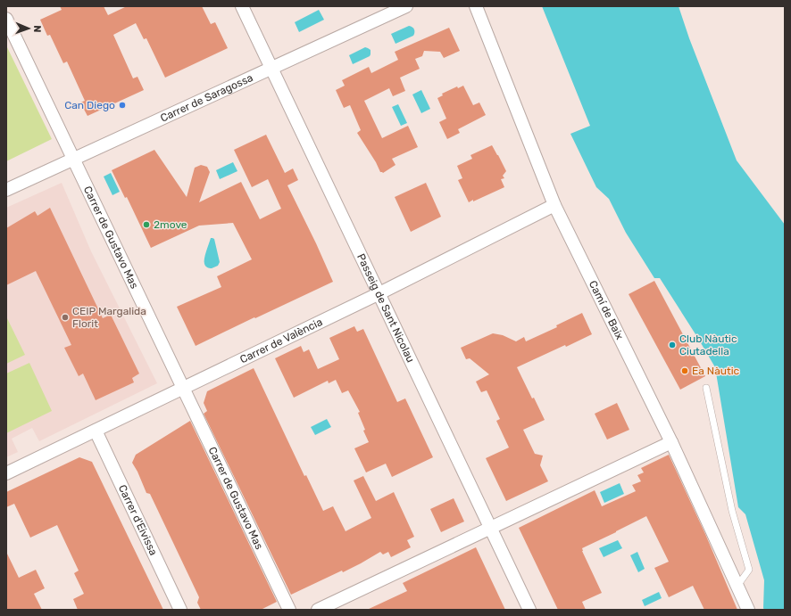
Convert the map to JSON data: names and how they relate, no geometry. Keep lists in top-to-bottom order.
{
  "streets": {
    "street": [
      "Carrer de Saragossa",
      "Carrer de Gustavo Mas",
      "Passeig de Sant Nicolau",
      "Camí de Baix",
      "Carrer de València",
      "Carrer d'Eivissa"
    ]
  },
  "crossings": [
    ["Carrer de Saragossa", "Carrer de Gustavo Mas"],
    ["Carrer de Saragossa", "Passeig de Sant Nicolau"],
    ["Carrer de Gustavo Mas", "Carrer de València"],
    ["Passeig de Sant Nicolau", "Carrer de València"],
    ["Camí de Baix", "Carrer de València"],
    ["Carrer de València", "Carrer d'Eivissa"]
  ],
  "places": [
    "Can Diego",
    "2move",
    "CEIP Margalida Florit",
    "Club Nàutic Ciutadella",
    "Ea Nàutic"
  ],
  "north": "right"
}
